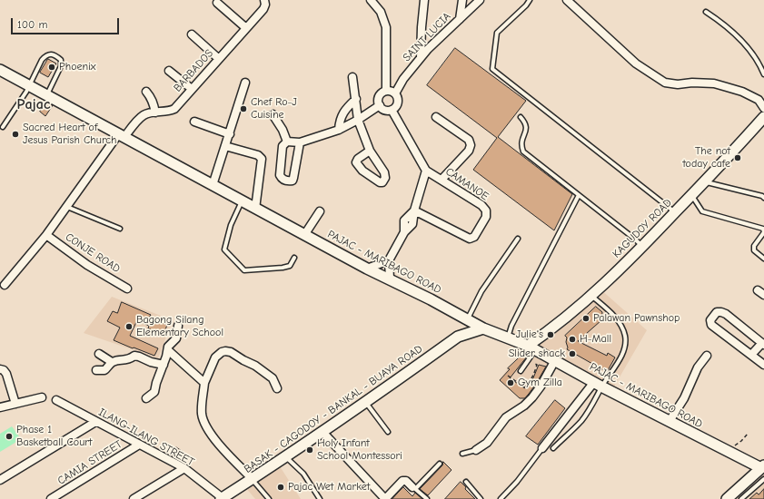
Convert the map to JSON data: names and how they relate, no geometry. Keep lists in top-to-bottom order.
{
  "streets": {
    "street": [
      "SAINT LUCIA",
      "BARBADOS",
      "CAMANOE",
      "KAGUDOY ROAD",
      "CONJE ROAD",
      "PAJAC - MARIBAGO ROAD",
      "BASAK - CAGODOY - BANKAL - BUAYA ROAD",
      "ILANG-ILANG STREET",
      "CAMIA STREET"
    ]
  },
  "crossings": [
    ["BARBADOS", "CONJE ROAD"],
    ["BARBADOS", "PAJAC - MARIBAGO ROAD"],
    ["KAGUDOY ROAD", "PAJAC - MARIBAGO ROAD"],
    ["PAJAC - MARIBAGO ROAD", "BASAK - CAGODOY - BANKAL - BUAYA ROAD"],
    ["BASAK - CAGODOY - BANKAL - BUAYA ROAD", "ILANG-ILANG STREET"],
    ["ILANG-ILANG STREET", "CAMIA STREET"]
  ],
  "districts": ["Pajac"],
  "places": [
    "Phoenix",
    "Chef Ro-J Cuisine",
    "Sacred Heart of Jesus Parish Church",
    "The not today cafe",
    "Palawan Pawnshop",
    "Bagong Silang Elementary School",
    "Julie's",
    "H-Mall",
    "Slider shack",
    "Gym Zilla",
    "Phase 1 Basketball Court",
    "Holy Infant School Montessori",
    "Pajac Wet Market"
  ],
  "scale_bar": "100 m"
}
